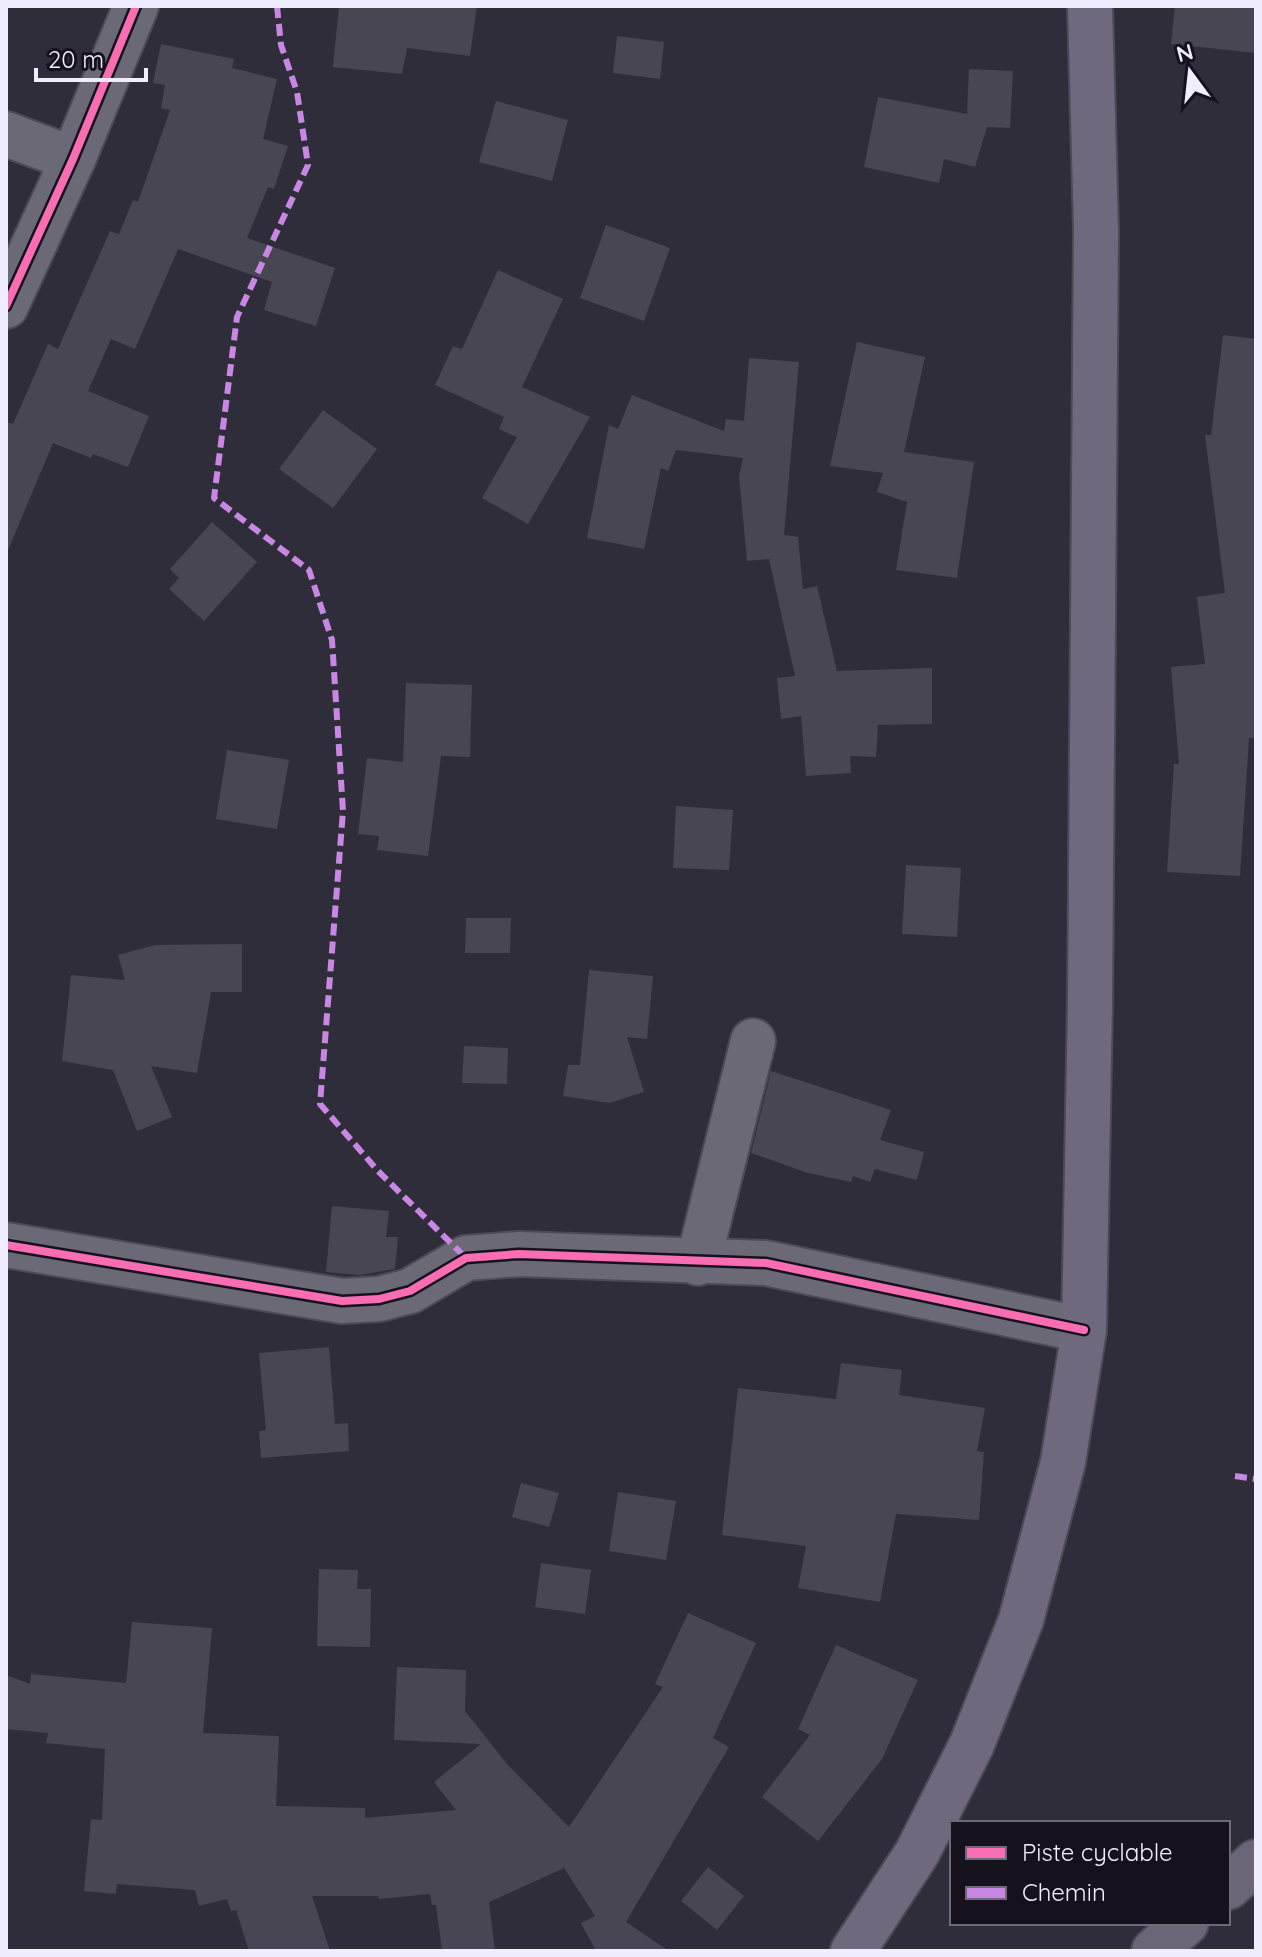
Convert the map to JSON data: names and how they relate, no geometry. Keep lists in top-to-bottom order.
{
  "legend": ["Piste cyclable", "Chemin"],
  "scale_bar": "20 m",
  "north": "top"
}
